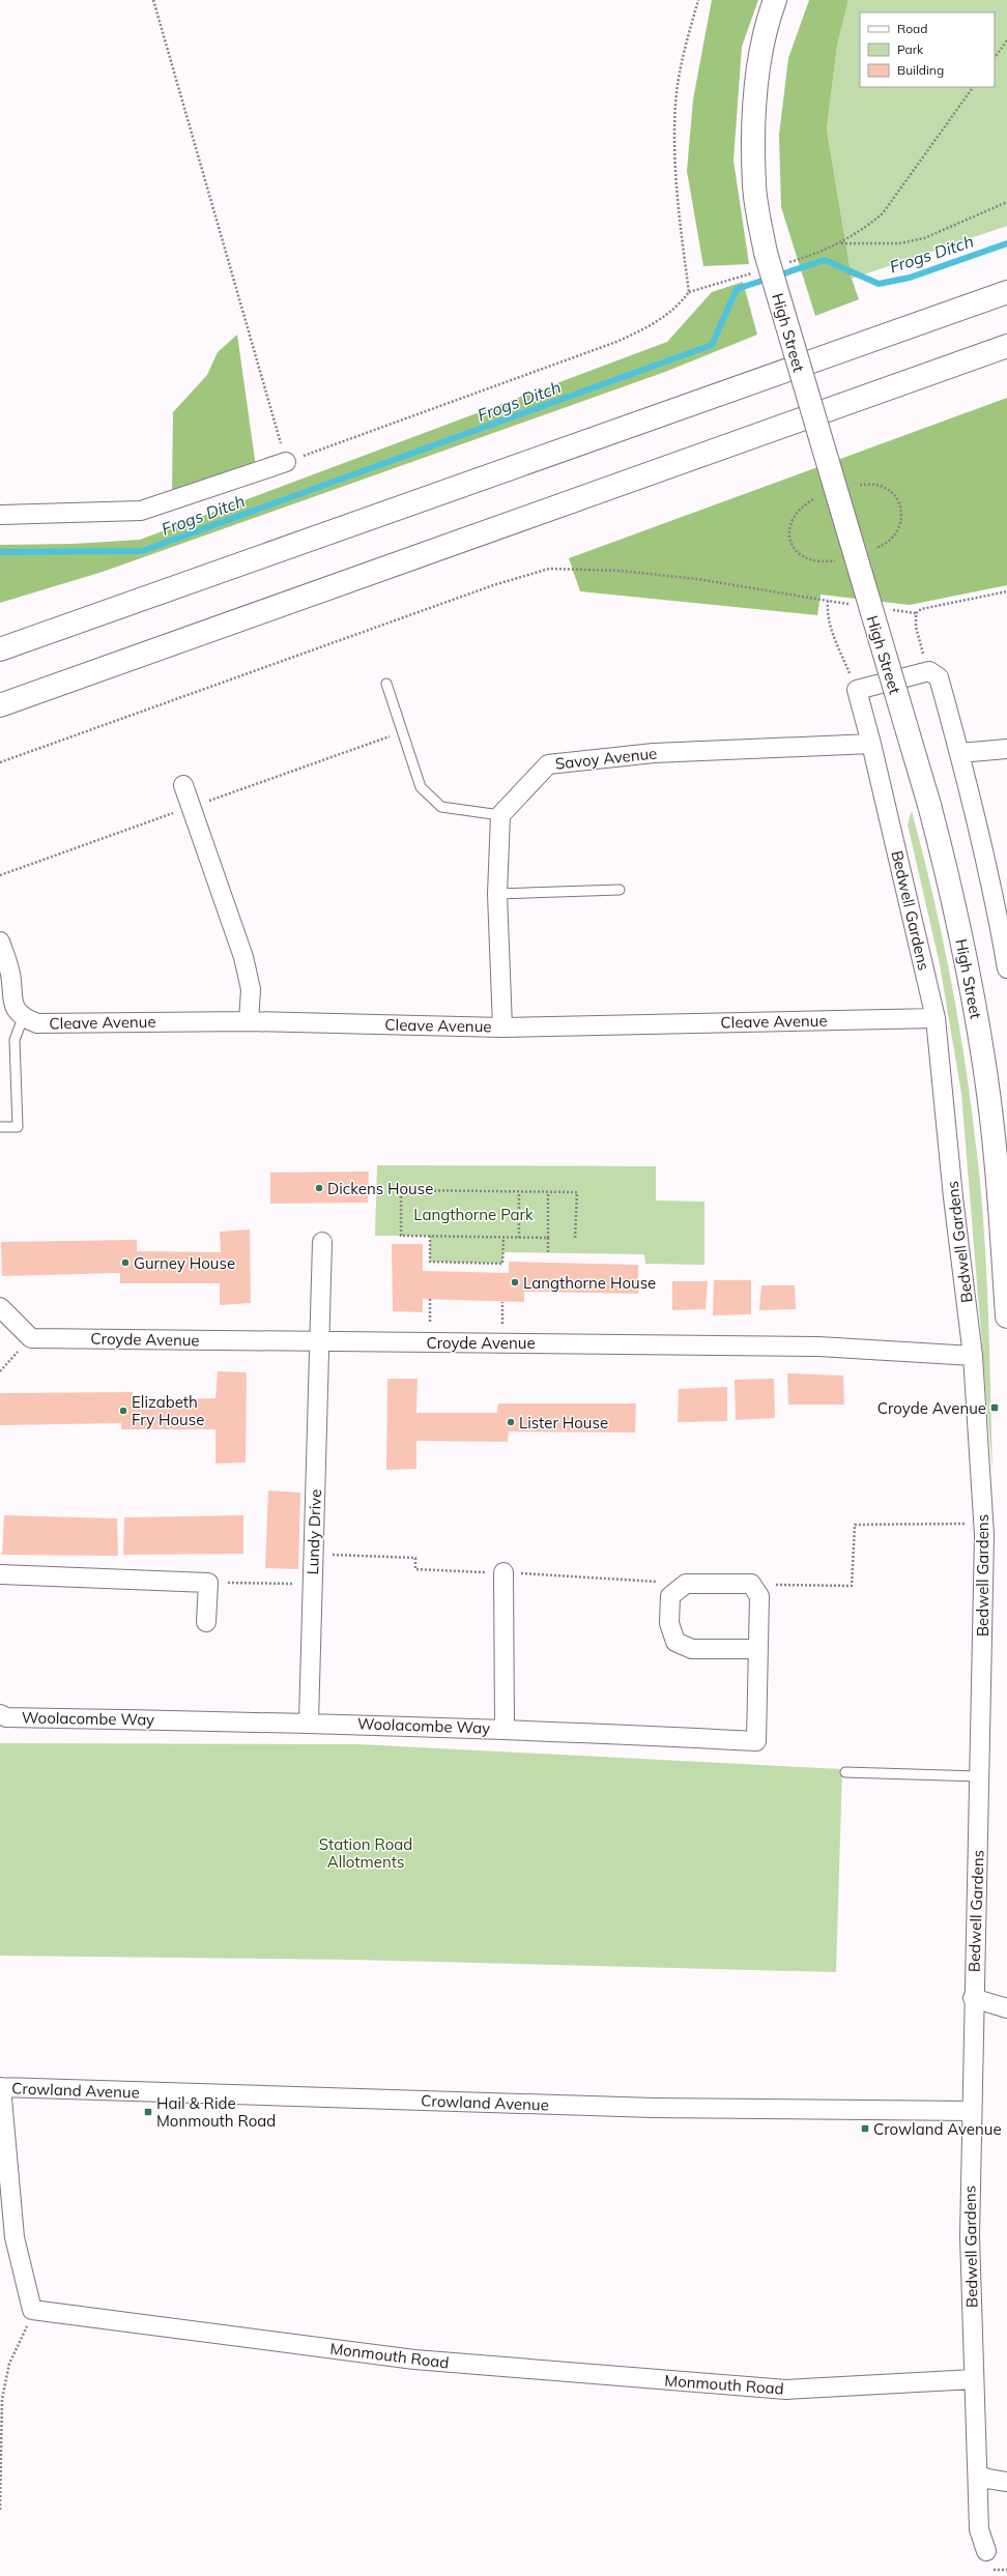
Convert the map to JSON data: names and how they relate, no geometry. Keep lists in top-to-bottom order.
{
  "streets": {
    "main road": ["High Street"],
    "street": [
      "Savoy Avenue",
      "Bedwell Gardens",
      "Cleave Avenue",
      "Croyde Avenue",
      "Lundy Drive",
      "Woolacombe Way",
      "Crowland Avenue",
      "Monmouth Road"
    ]
  },
  "crossings": [
    ["Savoy Avenue", "Bedwell Gardens"],
    ["Bedwell Gardens", "Cleave Avenue"],
    ["Bedwell Gardens", "Croyde Avenue"],
    ["Bedwell Gardens", "Crowland Avenue"],
    ["Bedwell Gardens", "Monmouth Road"],
    ["Croyde Avenue", "Lundy Drive"],
    ["Lundy Drive", "Woolacombe Way"]
  ],
  "water": ["Frogs Ditch"],
  "parks": ["Langthorne Park", "Station Road Allotments"],
  "places": {
    "other": [
      "Dickens House",
      "Gurney House",
      "Langthorne House",
      "Elizabeth Fry House",
      "Lister House"
    ],
    "transit": ["Croyde Avenue", "Hail & Ride Monmouth Road", "Crowland Avenue"]
  },
  "legend": ["Road", "Park", "Building"]
}
